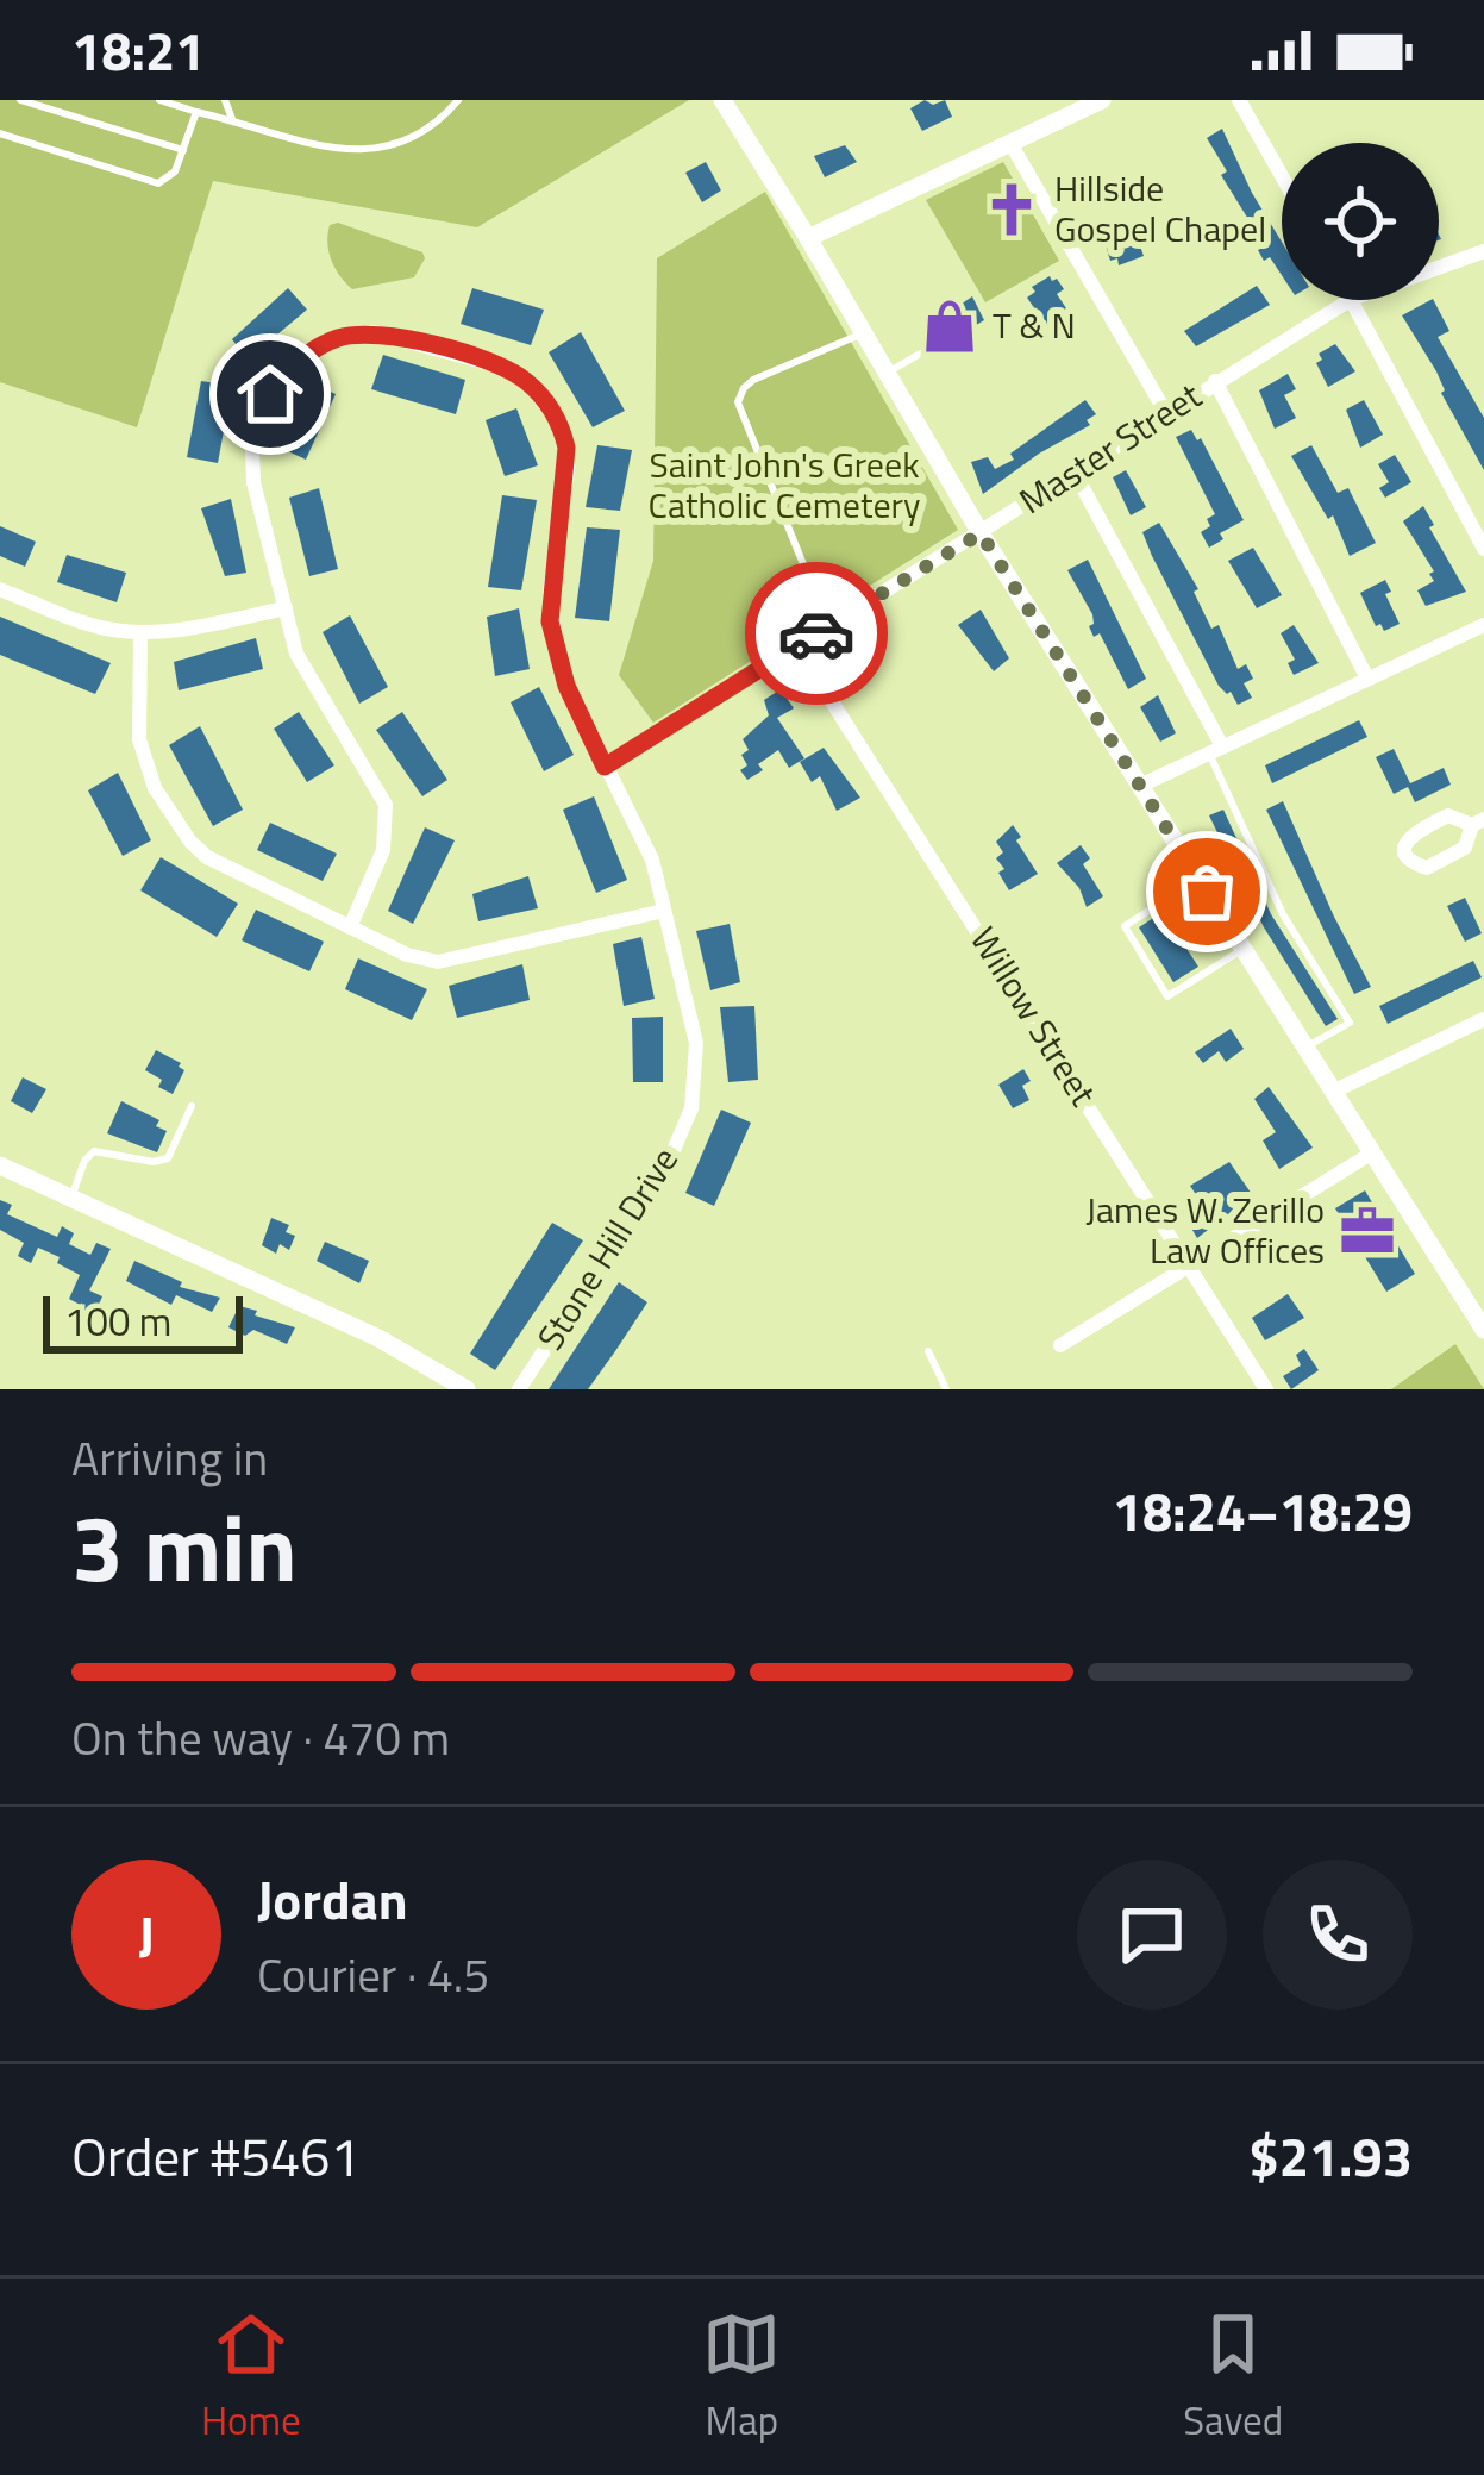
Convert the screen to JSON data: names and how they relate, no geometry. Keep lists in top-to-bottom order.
{
  "streets": {
    "street": ["Master Street", "Willow Street", "Stone Hill Drive"]
  },
  "crossings": [
    ["Master Street", "Willow Street"],
    ["Master Street", "Stone Hill Drive"]
  ],
  "parks": ["Saint John's Greek Catholic Cemetery"],
  "places": {
    "church": ["Hillside Gospel Chapel"],
    "shop": ["T & N"],
    "office": ["James W. Zerillo Law Offices"]
  },
  "scale_bar": "100 m",
  "page": {
    "status": "18:21",
    "scale": "100 m",
    "heading": ["3 min", "Arriving in", "18:24–18:29"],
    "panel": [
      "Jordan",
      "Courier · 4.5",
      "Order #5461",
      "$21.93"
    ],
    "bar": "On the way · 470 m",
    "round": "J",
    "tabs": ["Home", "Map", "Saved"]
  }
}
